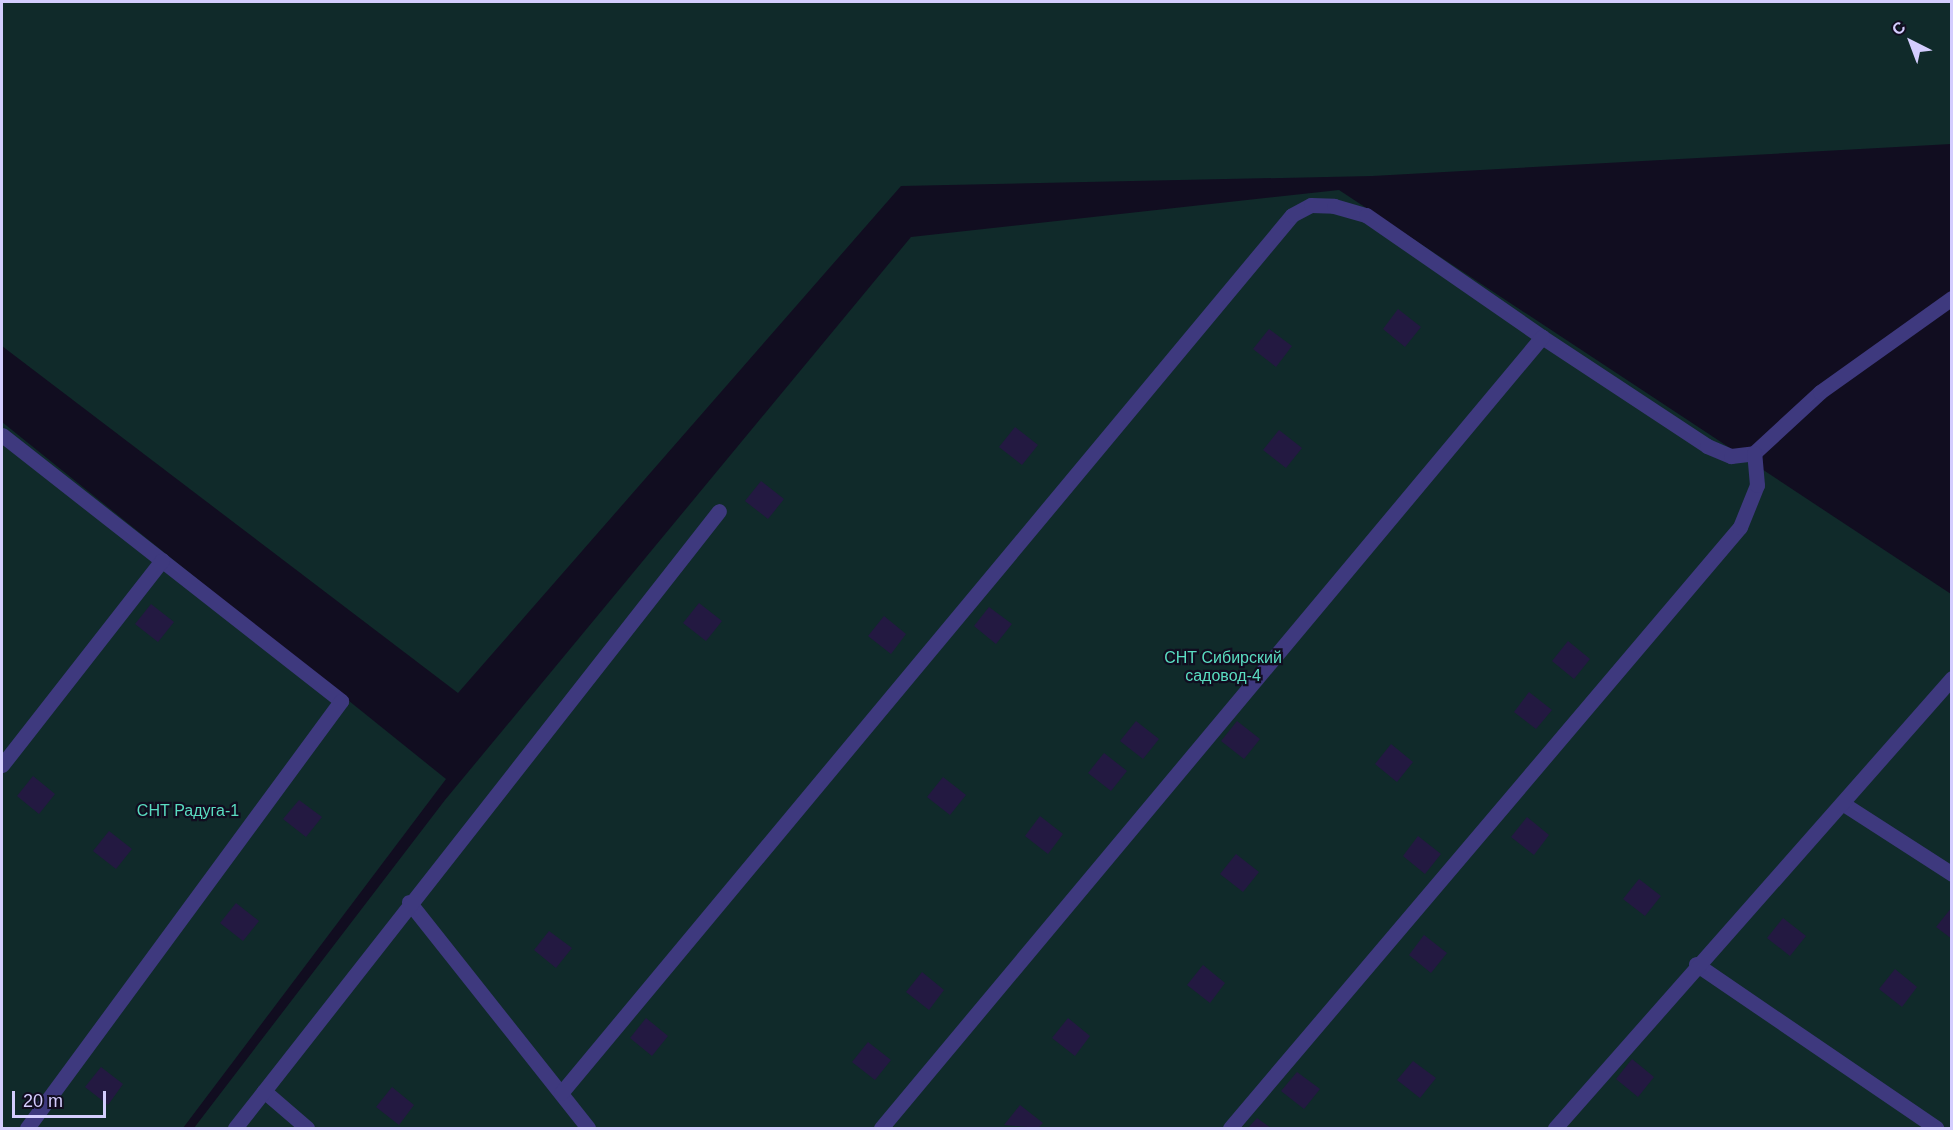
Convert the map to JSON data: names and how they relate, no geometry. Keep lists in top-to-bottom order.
{
  "parks": ["СНТ Сибирский садовод-4", "СНТ Радуга-1"],
  "scale_bar": "20 m",
  "north": "top left"
}
